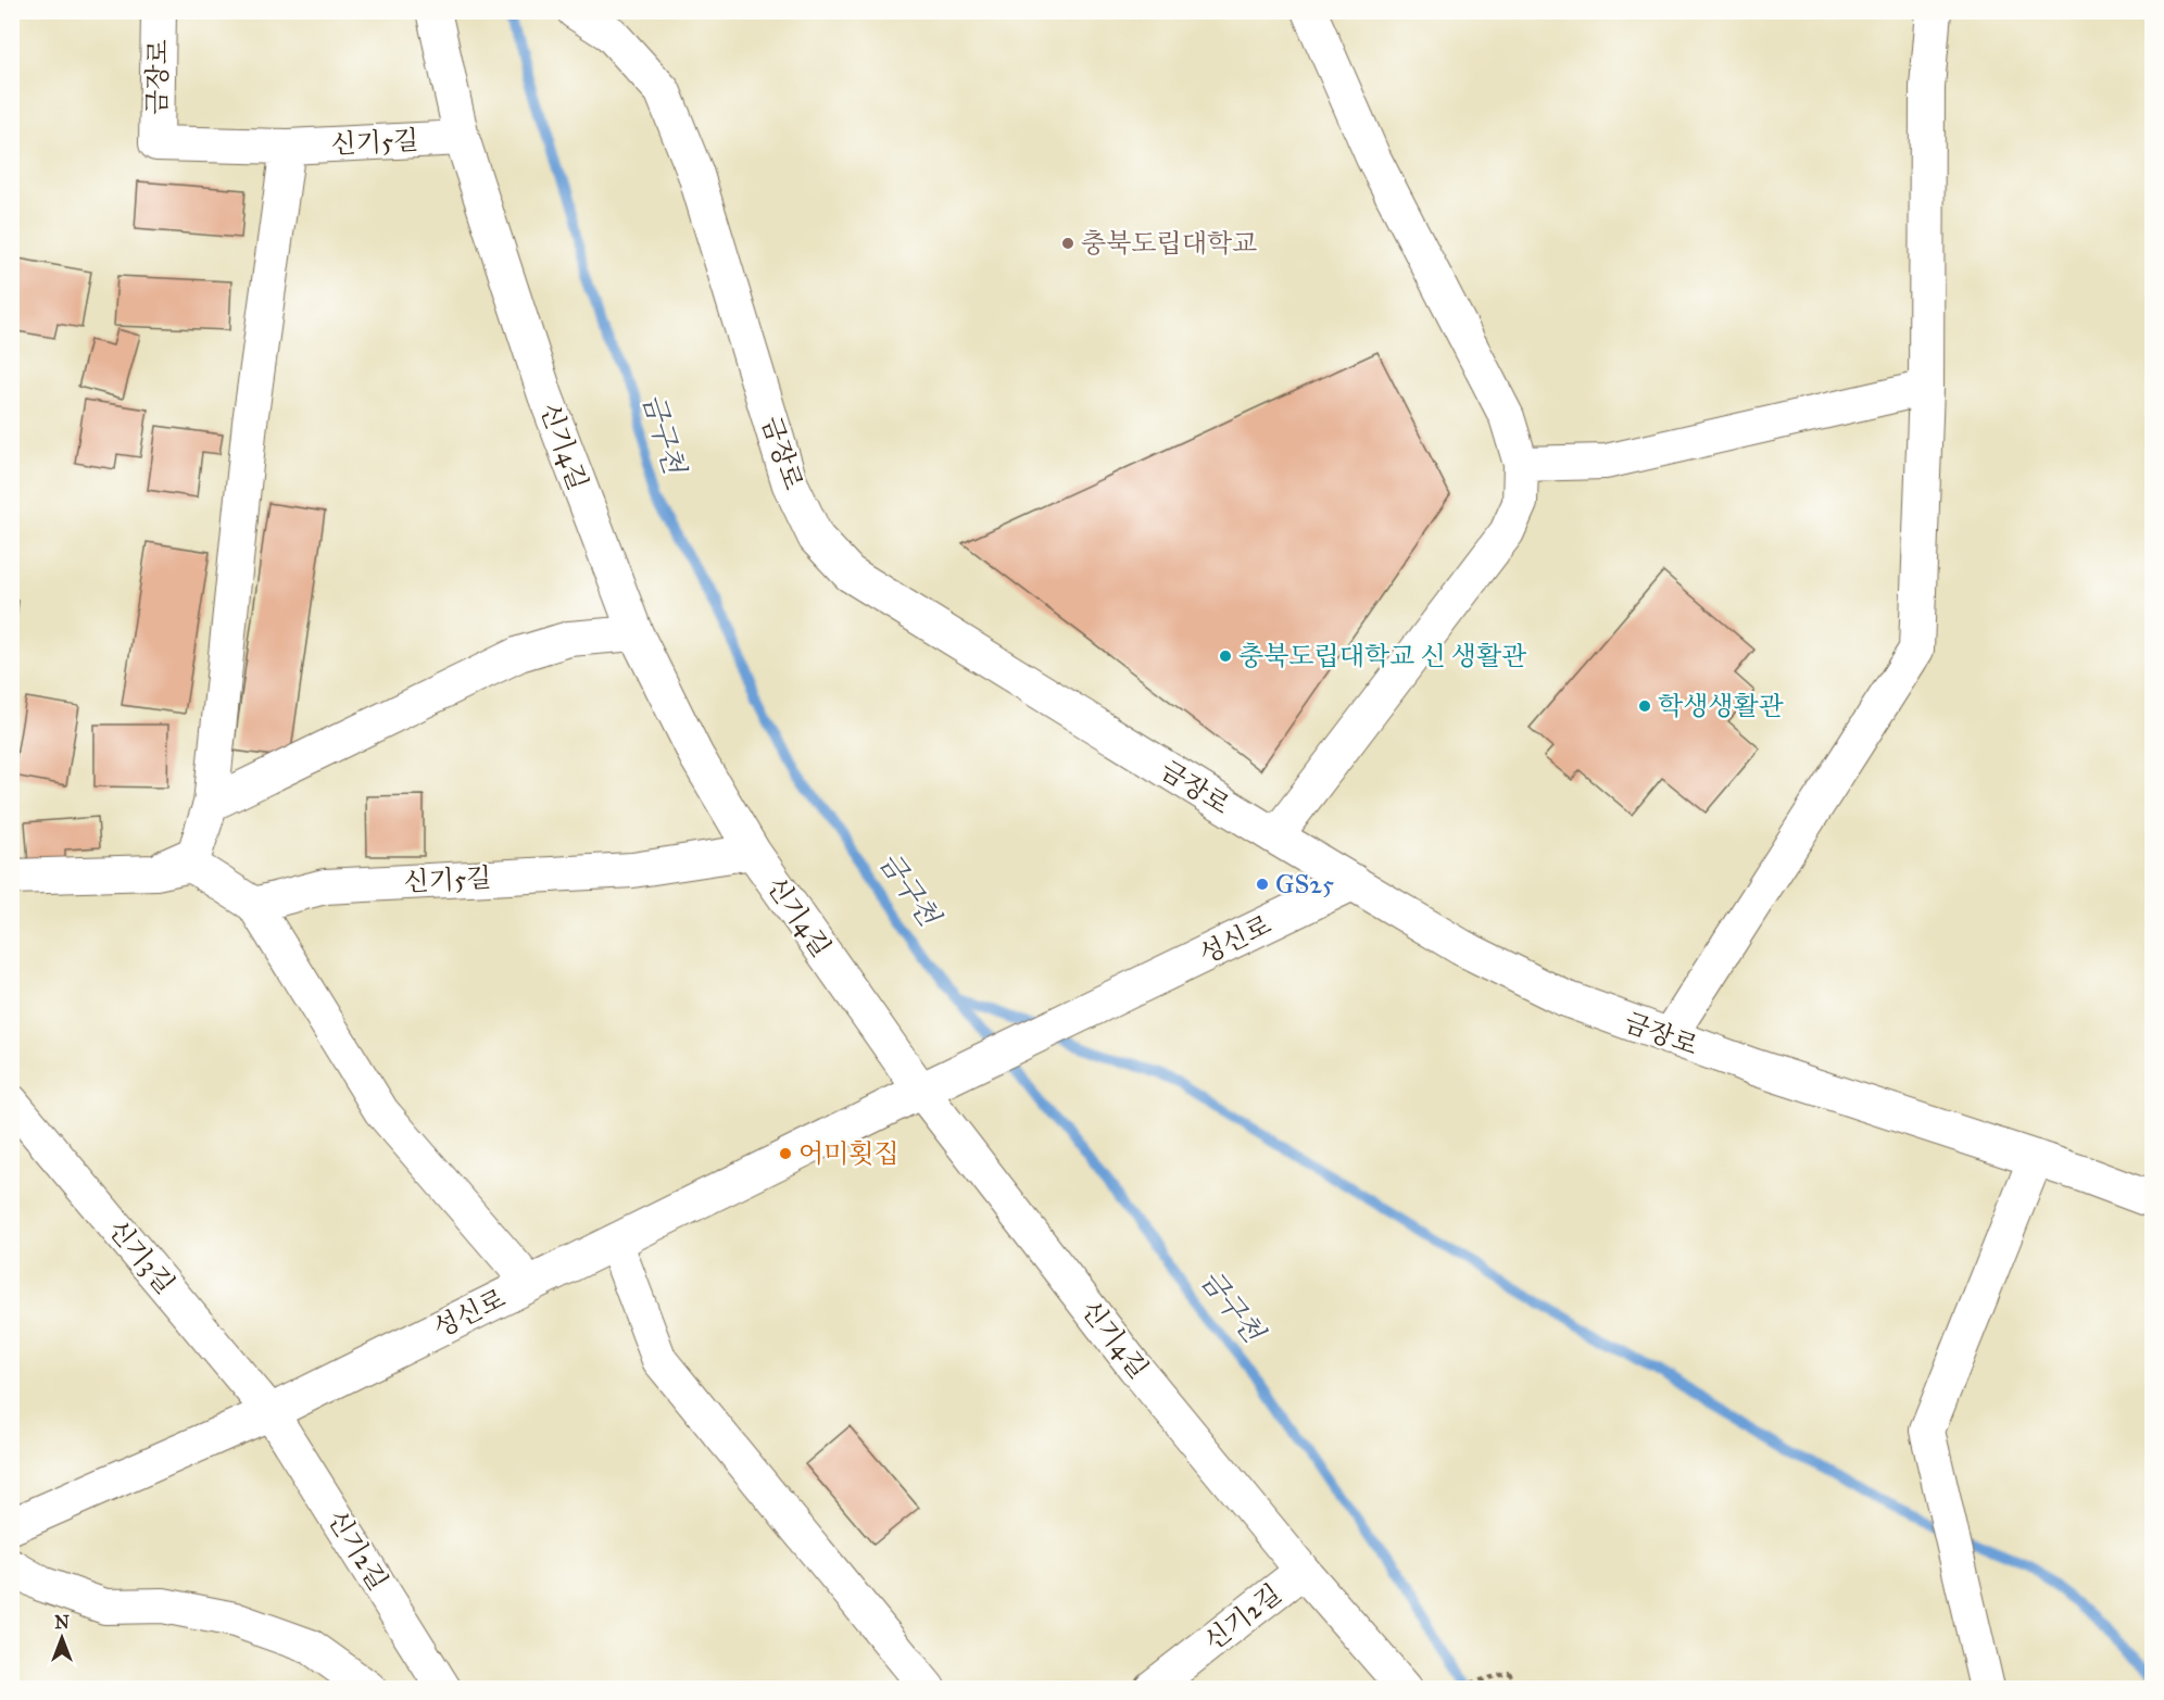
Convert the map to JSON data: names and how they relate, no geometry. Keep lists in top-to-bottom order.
{
  "streets": {
    "main road": ["금장로", "성신로"],
    "street": [
      "신기5길",
      "신기4길",
      "신기3길",
      "신기2길"
    ]
  },
  "crossings": [
    ["금장로", "신기5길"],
    ["금장로", "성신로"],
    ["신기5길", "신기4길"],
    ["신기4길", "성신로"],
    ["신기4길", "신기2길"],
    ["성신로", "신기3길"],
    ["성신로", "신기2길"],
    ["신기3길", "신기2길"]
  ],
  "water": ["금구천"],
  "places": [
    "충북도립대학교",
    "충북도립대학교 신 생활관",
    "학생생활관",
    "GS25",
    "어미횟집"
  ],
  "north": "top"
}
